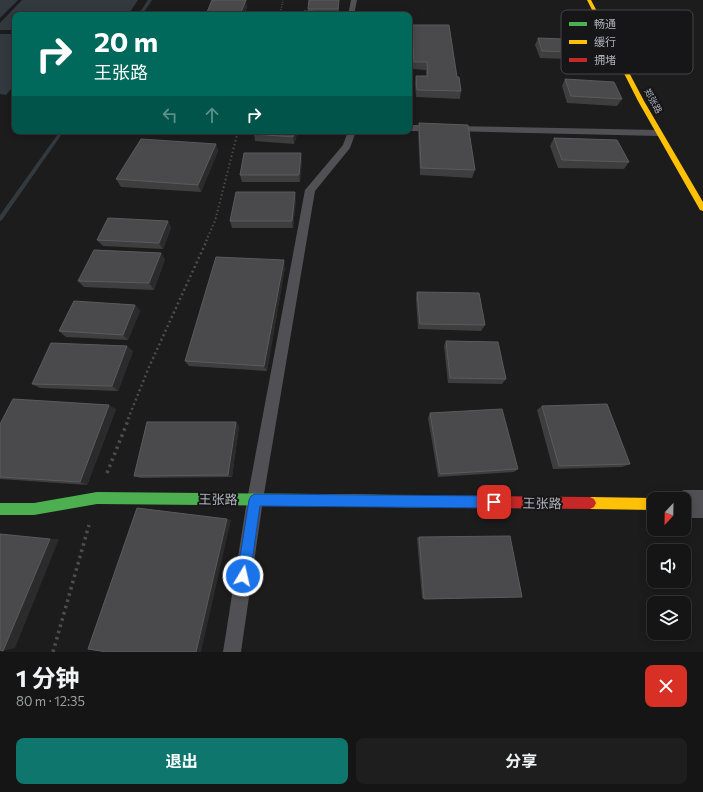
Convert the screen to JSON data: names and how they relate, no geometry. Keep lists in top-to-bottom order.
{
  "streets": {
    "street": ["郑张路", "王张路"]
  },
  "legend": ["畅通", "缓行", "拥堵"],
  "north": "bottom",
  "page": {
    "turn": ["20 m", "王张路"],
    "heading": ["1 分钟", "80 m · 12:35"],
    "buttons": ["退出", "分享"]
  }
}
